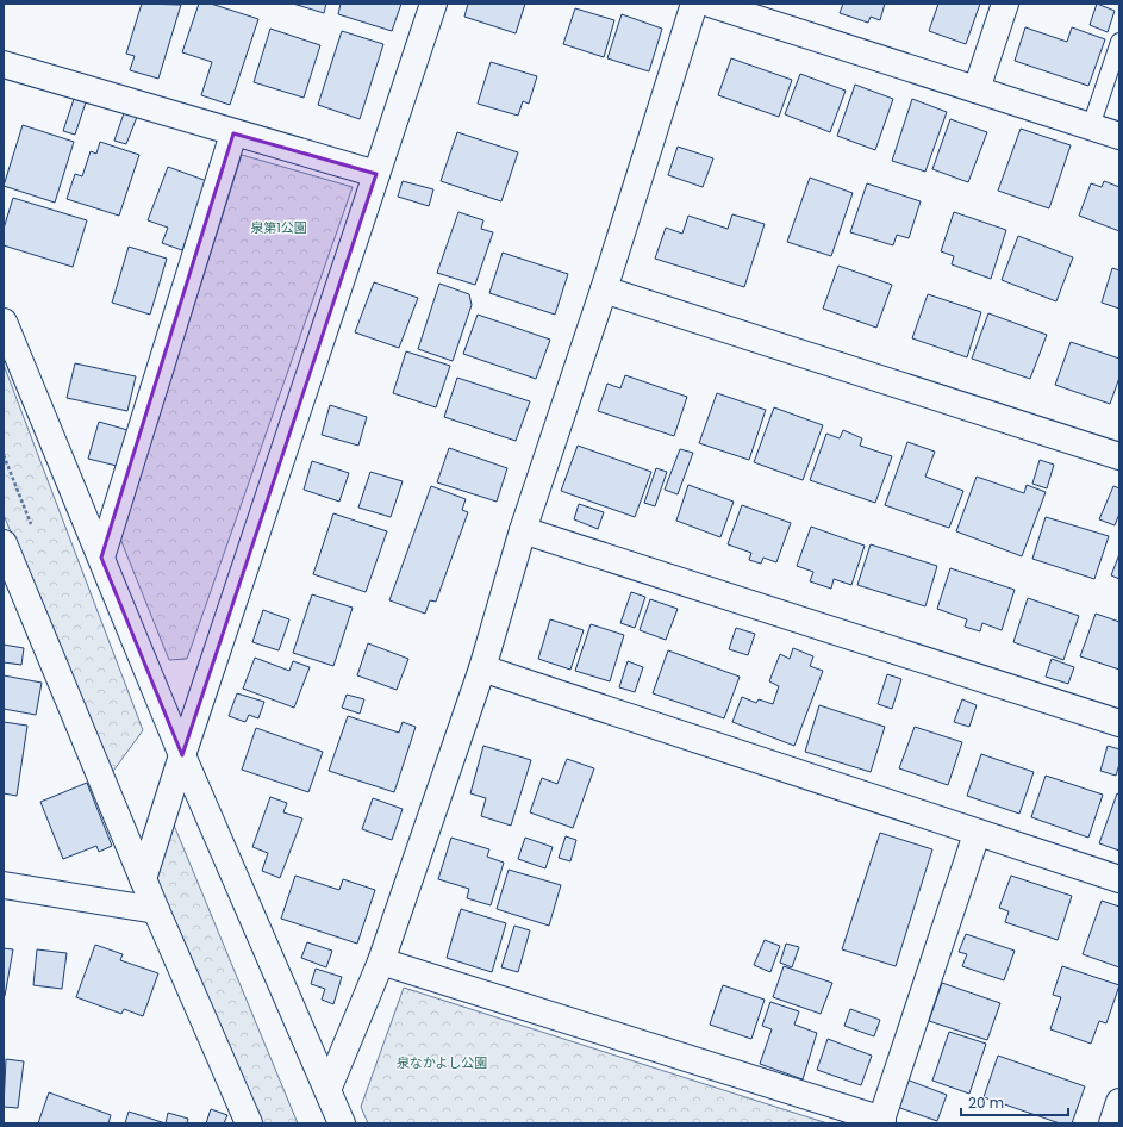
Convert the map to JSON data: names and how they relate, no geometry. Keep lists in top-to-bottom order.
{
  "parks": ["泉第1公園", "泉なかよし公園"],
  "scale_bar": "20 m"
}
